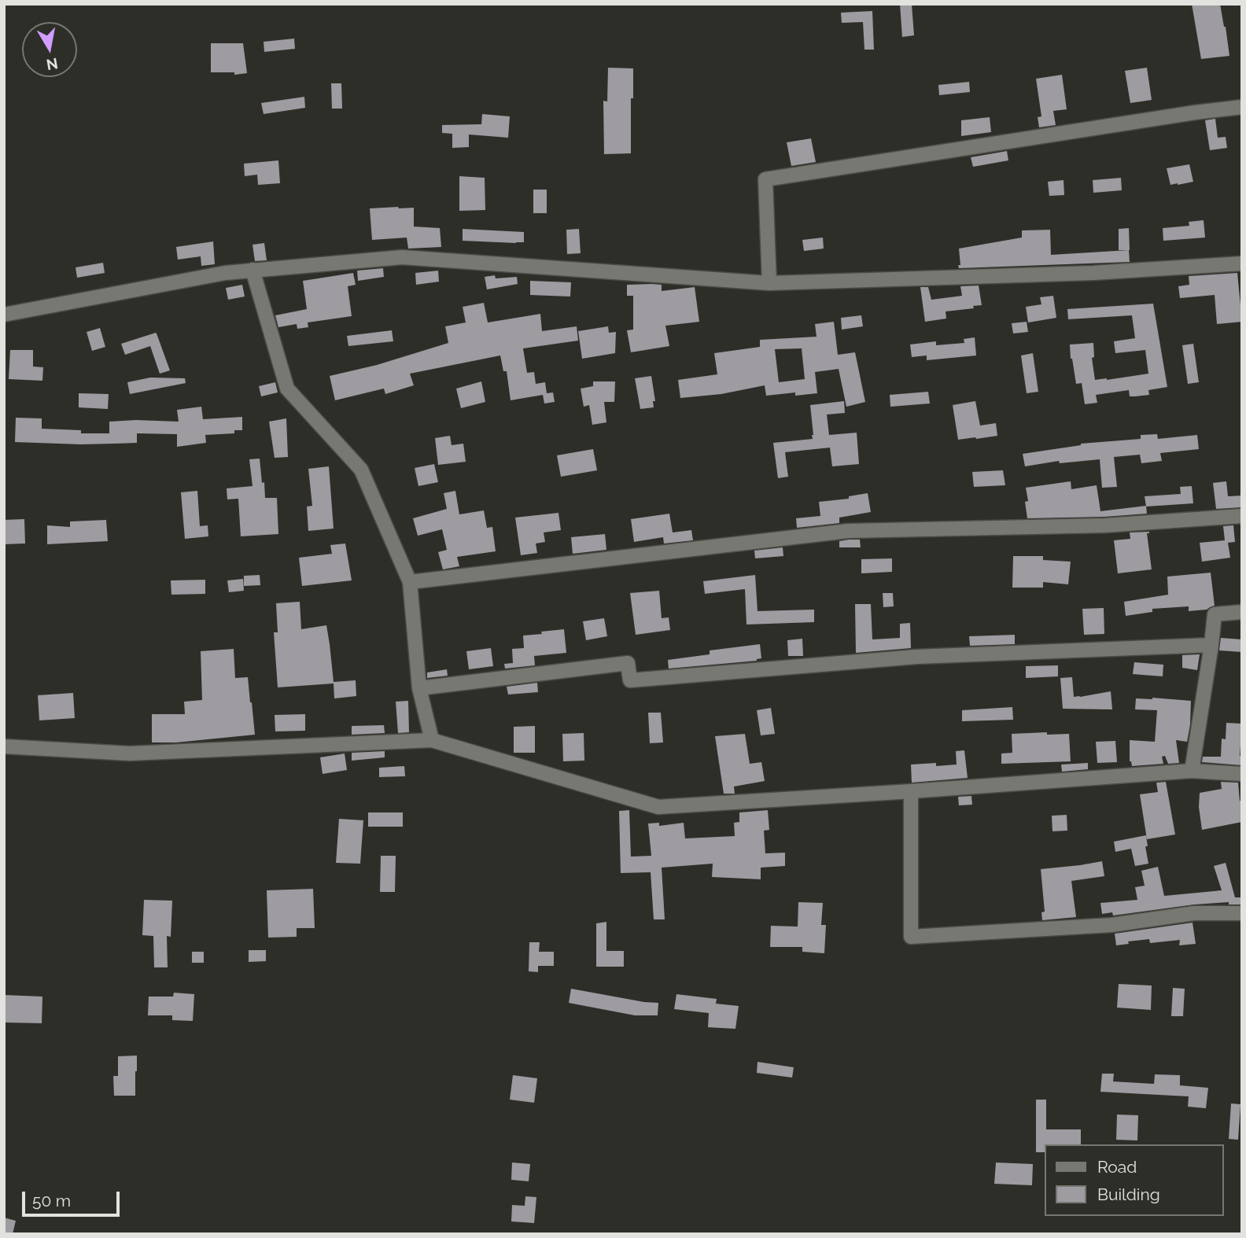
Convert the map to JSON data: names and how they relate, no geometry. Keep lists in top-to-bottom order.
{
  "legend": ["Road", "Building"],
  "scale_bar": "50 m",
  "north": "bottom"
}
